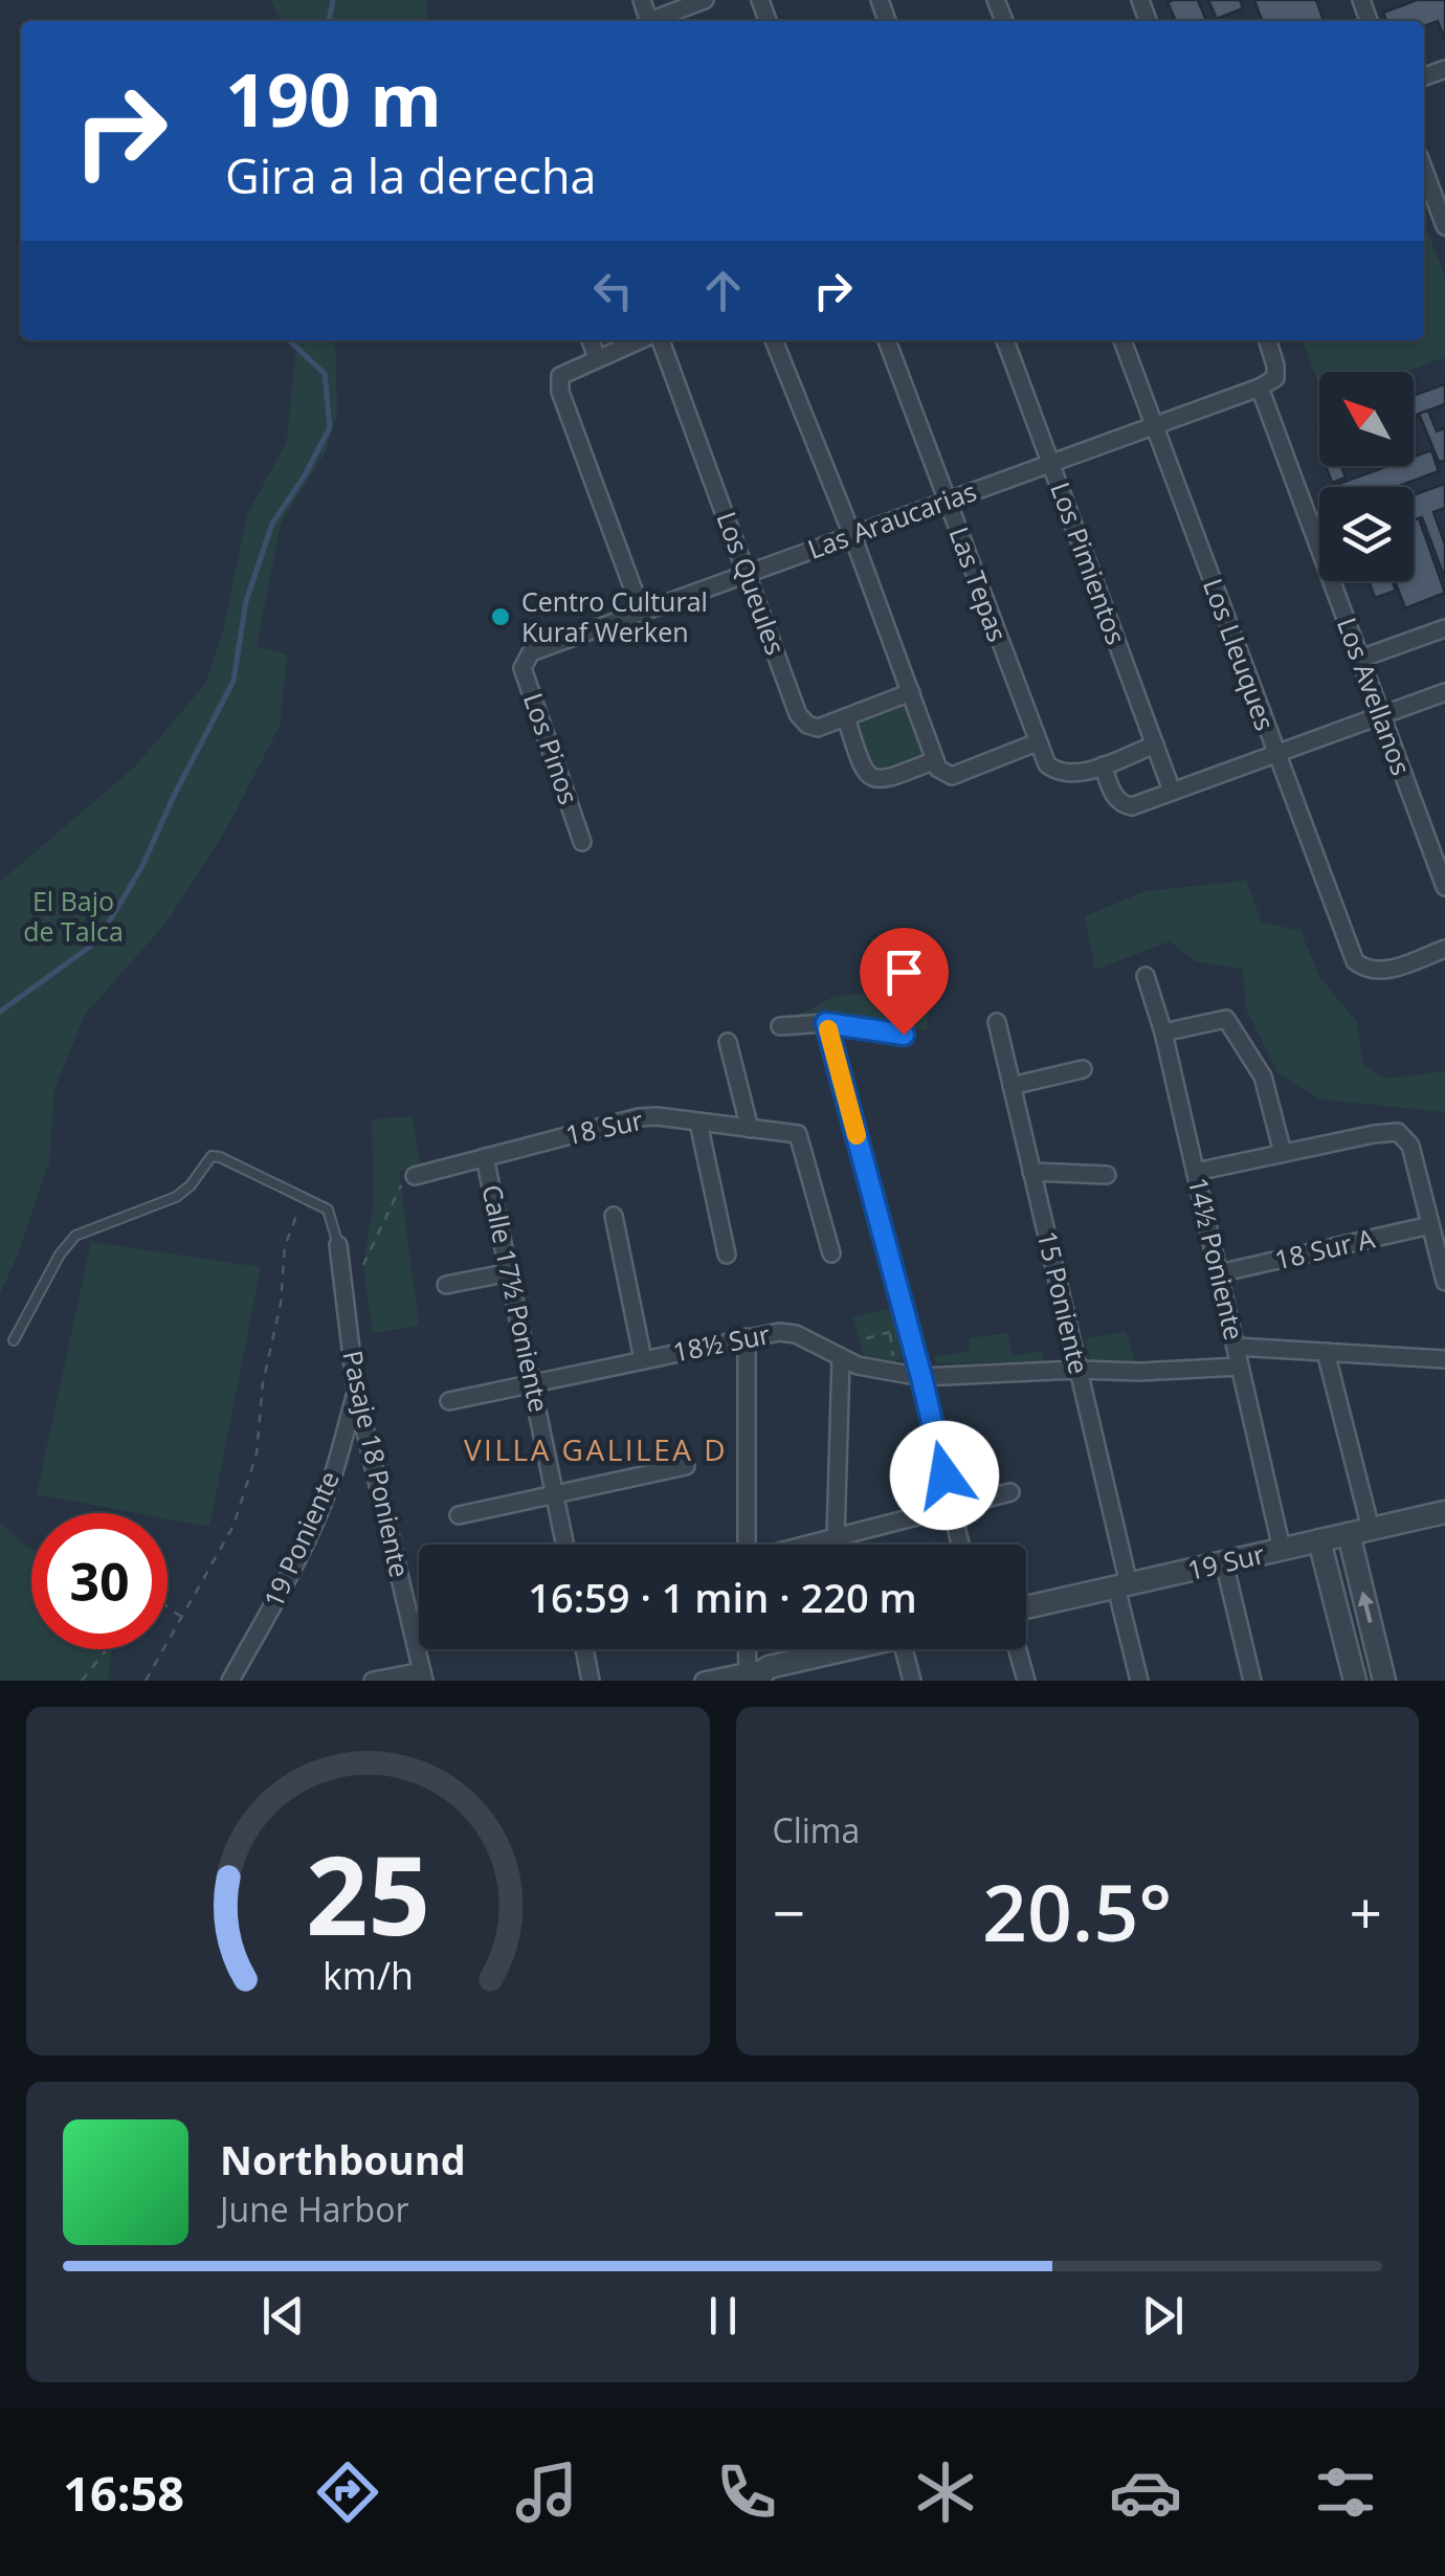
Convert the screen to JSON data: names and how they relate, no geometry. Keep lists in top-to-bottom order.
{
  "streets": {
    "street": [
      "Las Araucarias",
      "Los Pimientos",
      "Los Queules",
      "Las Tepas",
      "Los Lleuques",
      "Los Avellanos",
      "Los Pinos",
      "18 Sur",
      "18 Sur A",
      "14½ Poniente",
      "Calle 17½ Poniente",
      "15 Poniente",
      "18½ Sur",
      "Pasaje 18 Poniente",
      "19 Poniente",
      "19 Sur"
    ]
  },
  "crossings": [
    ["Las Araucarias", "Los Pimientos"],
    ["Las Araucarias", "Los Queules"],
    ["Las Araucarias", "Las Tepas"],
    ["Las Araucarias", "Los Lleuques"],
    ["Las Araucarias", "Los Avellanos"],
    ["Las Araucarias", "Los Pinos"],
    ["18 Sur", "Calle 17½ Poniente"],
    ["18 Sur A", "14½ Poniente"],
    ["14½ Poniente", "18½ Sur"],
    ["14½ Poniente", "19 Sur"],
    ["Calle 17½ Poniente", "18½ Sur"],
    ["15 Poniente", "18½ Sur"],
    ["15 Poniente", "19 Sur"],
    ["Pasaje 18 Poniente", "19 Poniente"]
  ],
  "districts": ["VILLA GALILEA D"],
  "parks": ["El Bajo de Talca"],
  "places": ["Centro Cultural Kuraf Werken"],
  "north": "top left",
  "page": {
    "turn": ["190 m", "Gira a la derecha"],
    "limit": "30",
    "trip": "16:59 · 1 min · 220 m",
    "tile": "Clima",
    "heat": ["−", "20.5°", "+"],
    "song": ["Northbound", "June Harbor"],
    "tabs": "16:58",
    "gauge": ["25", "km/h"]
  }
}
